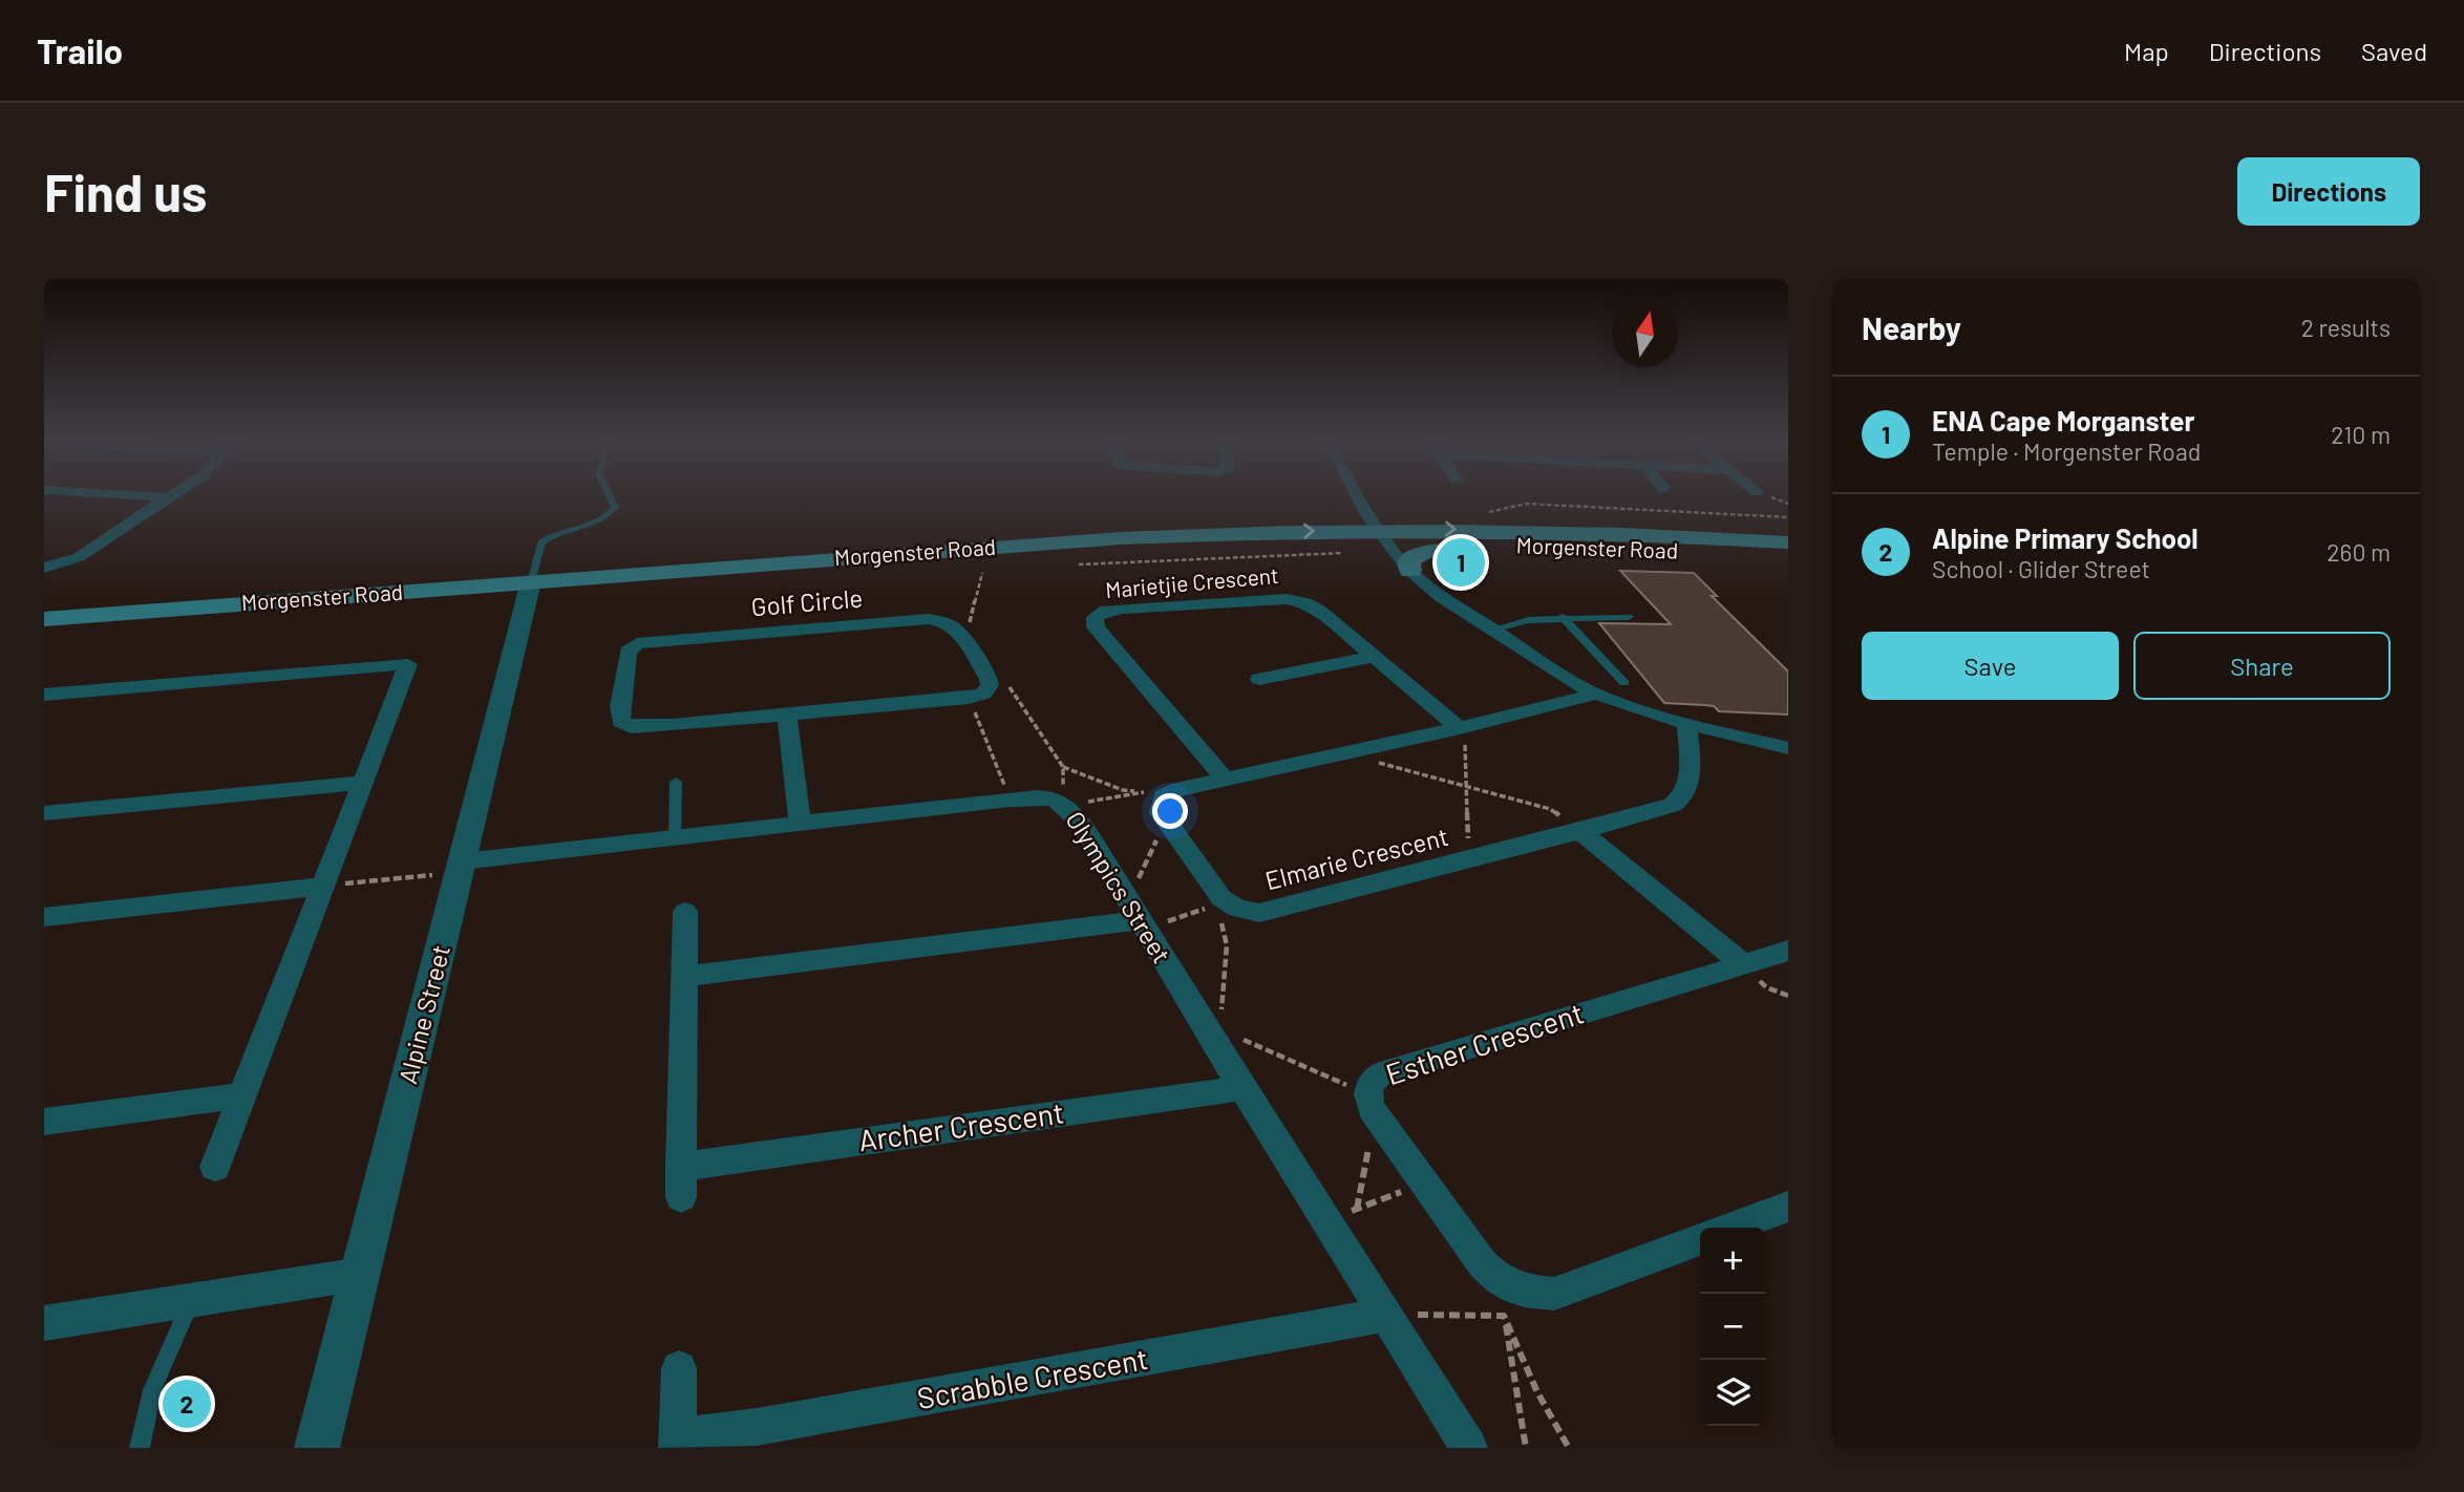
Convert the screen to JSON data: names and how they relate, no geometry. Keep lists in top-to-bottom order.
{
  "streets": {
    "main road": ["Morgenster Road"],
    "street": [
      "Marietjie Crescent",
      "Golf Circle",
      "Elmarie Crescent",
      "Olympics Street",
      "Alpine Street",
      "Esther Crescent",
      "Archer Crescent",
      "Scrabble Crescent"
    ]
  },
  "crossings": [
    ["Morgenster Road", "Alpine Street"],
    ["Olympics Street", "Alpine Street"],
    ["Olympics Street", "Archer Crescent"],
    ["Olympics Street", "Scrabble Crescent"]
  ],
  "north": "top",
  "page": {
    "header": "Trailo",
    "nav": ["Map", "Directions", "Saved"],
    "buttons": [
      "Directions",
      ["Save", "Share"]
    ],
    "title": "Find us",
    "heading": ["Nearby", "2 results"],
    "list": [
      {
        "mark": "1",
        "name": "ENA Cape Morganster",
        "note": "Temple · Morgenster Road",
        "value": "210 m"
      },
      {
        "mark": "2",
        "name": "Alpine Primary School",
        "note": "School · Glider Street",
        "value": "260 m"
      }
    ],
    "pins": ["1", "2"],
    "map_buttons": ["+", "−"]
  }
}
